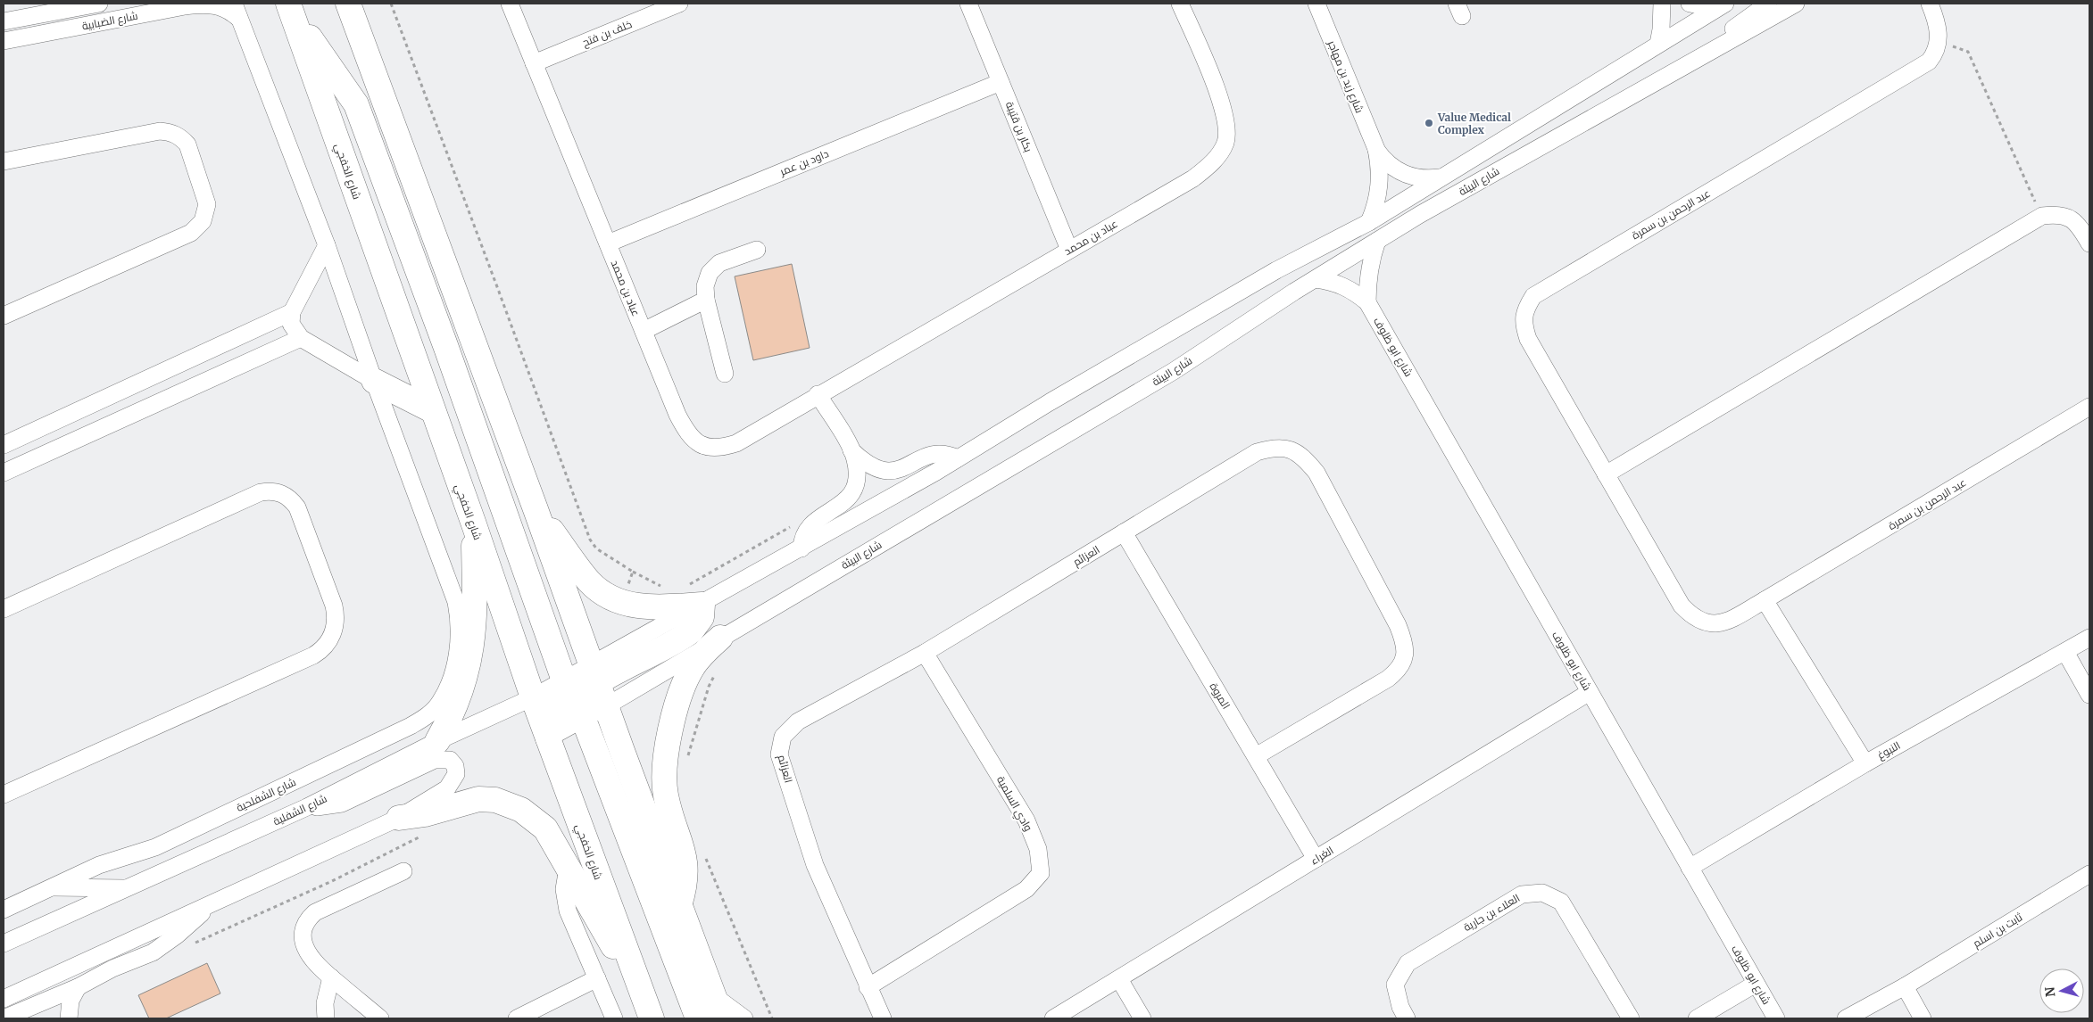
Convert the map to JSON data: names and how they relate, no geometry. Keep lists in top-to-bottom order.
{
  "streets": {
    "highway": ["شارع الخفجي"],
    "street": [
      "شارع الضبابية",
      "خلف بن فتح",
      "شارع زيد بن مهاجر",
      "بكار بن قتيبة",
      "داود بن عمر",
      "شارع البيئة",
      "عبد الرحمن بن سمرة",
      "عباد بن محمد",
      "شارع ابو ظلوف",
      "العزائم",
      "المروة",
      "النبوغ",
      "شارع الشفلحية",
      "وادي السلمية",
      "شارع الشفلية",
      "الغراء",
      "العلاء بن جارية",
      "ثابت بن اسلم"
    ]
  },
  "crossings": [
    ["خلف بن فتح", "عباد بن محمد"],
    ["شارع زيد بن مهاجر", "شارع البيئة"],
    ["بكار بن قتيبة", "داود بن عمر"],
    ["بكار بن قتيبة", "عباد بن محمد"],
    ["داود بن عمر", "عباد بن محمد"],
    ["شارع الخفجي", "شارع الشفلية"],
    ["شارع البيئة", "شارع ابو ظلوف"],
    ["شارع ابو ظلوف", "النبوغ"],
    ["شارع ابو ظلوف", "الغراء"],
    ["العزائم", "المروة"],
    ["العزائم", "وادي السلمية"],
    ["المروة", "الغراء"]
  ],
  "places": ["Value Medical Complex"],
  "north": "left"
}
